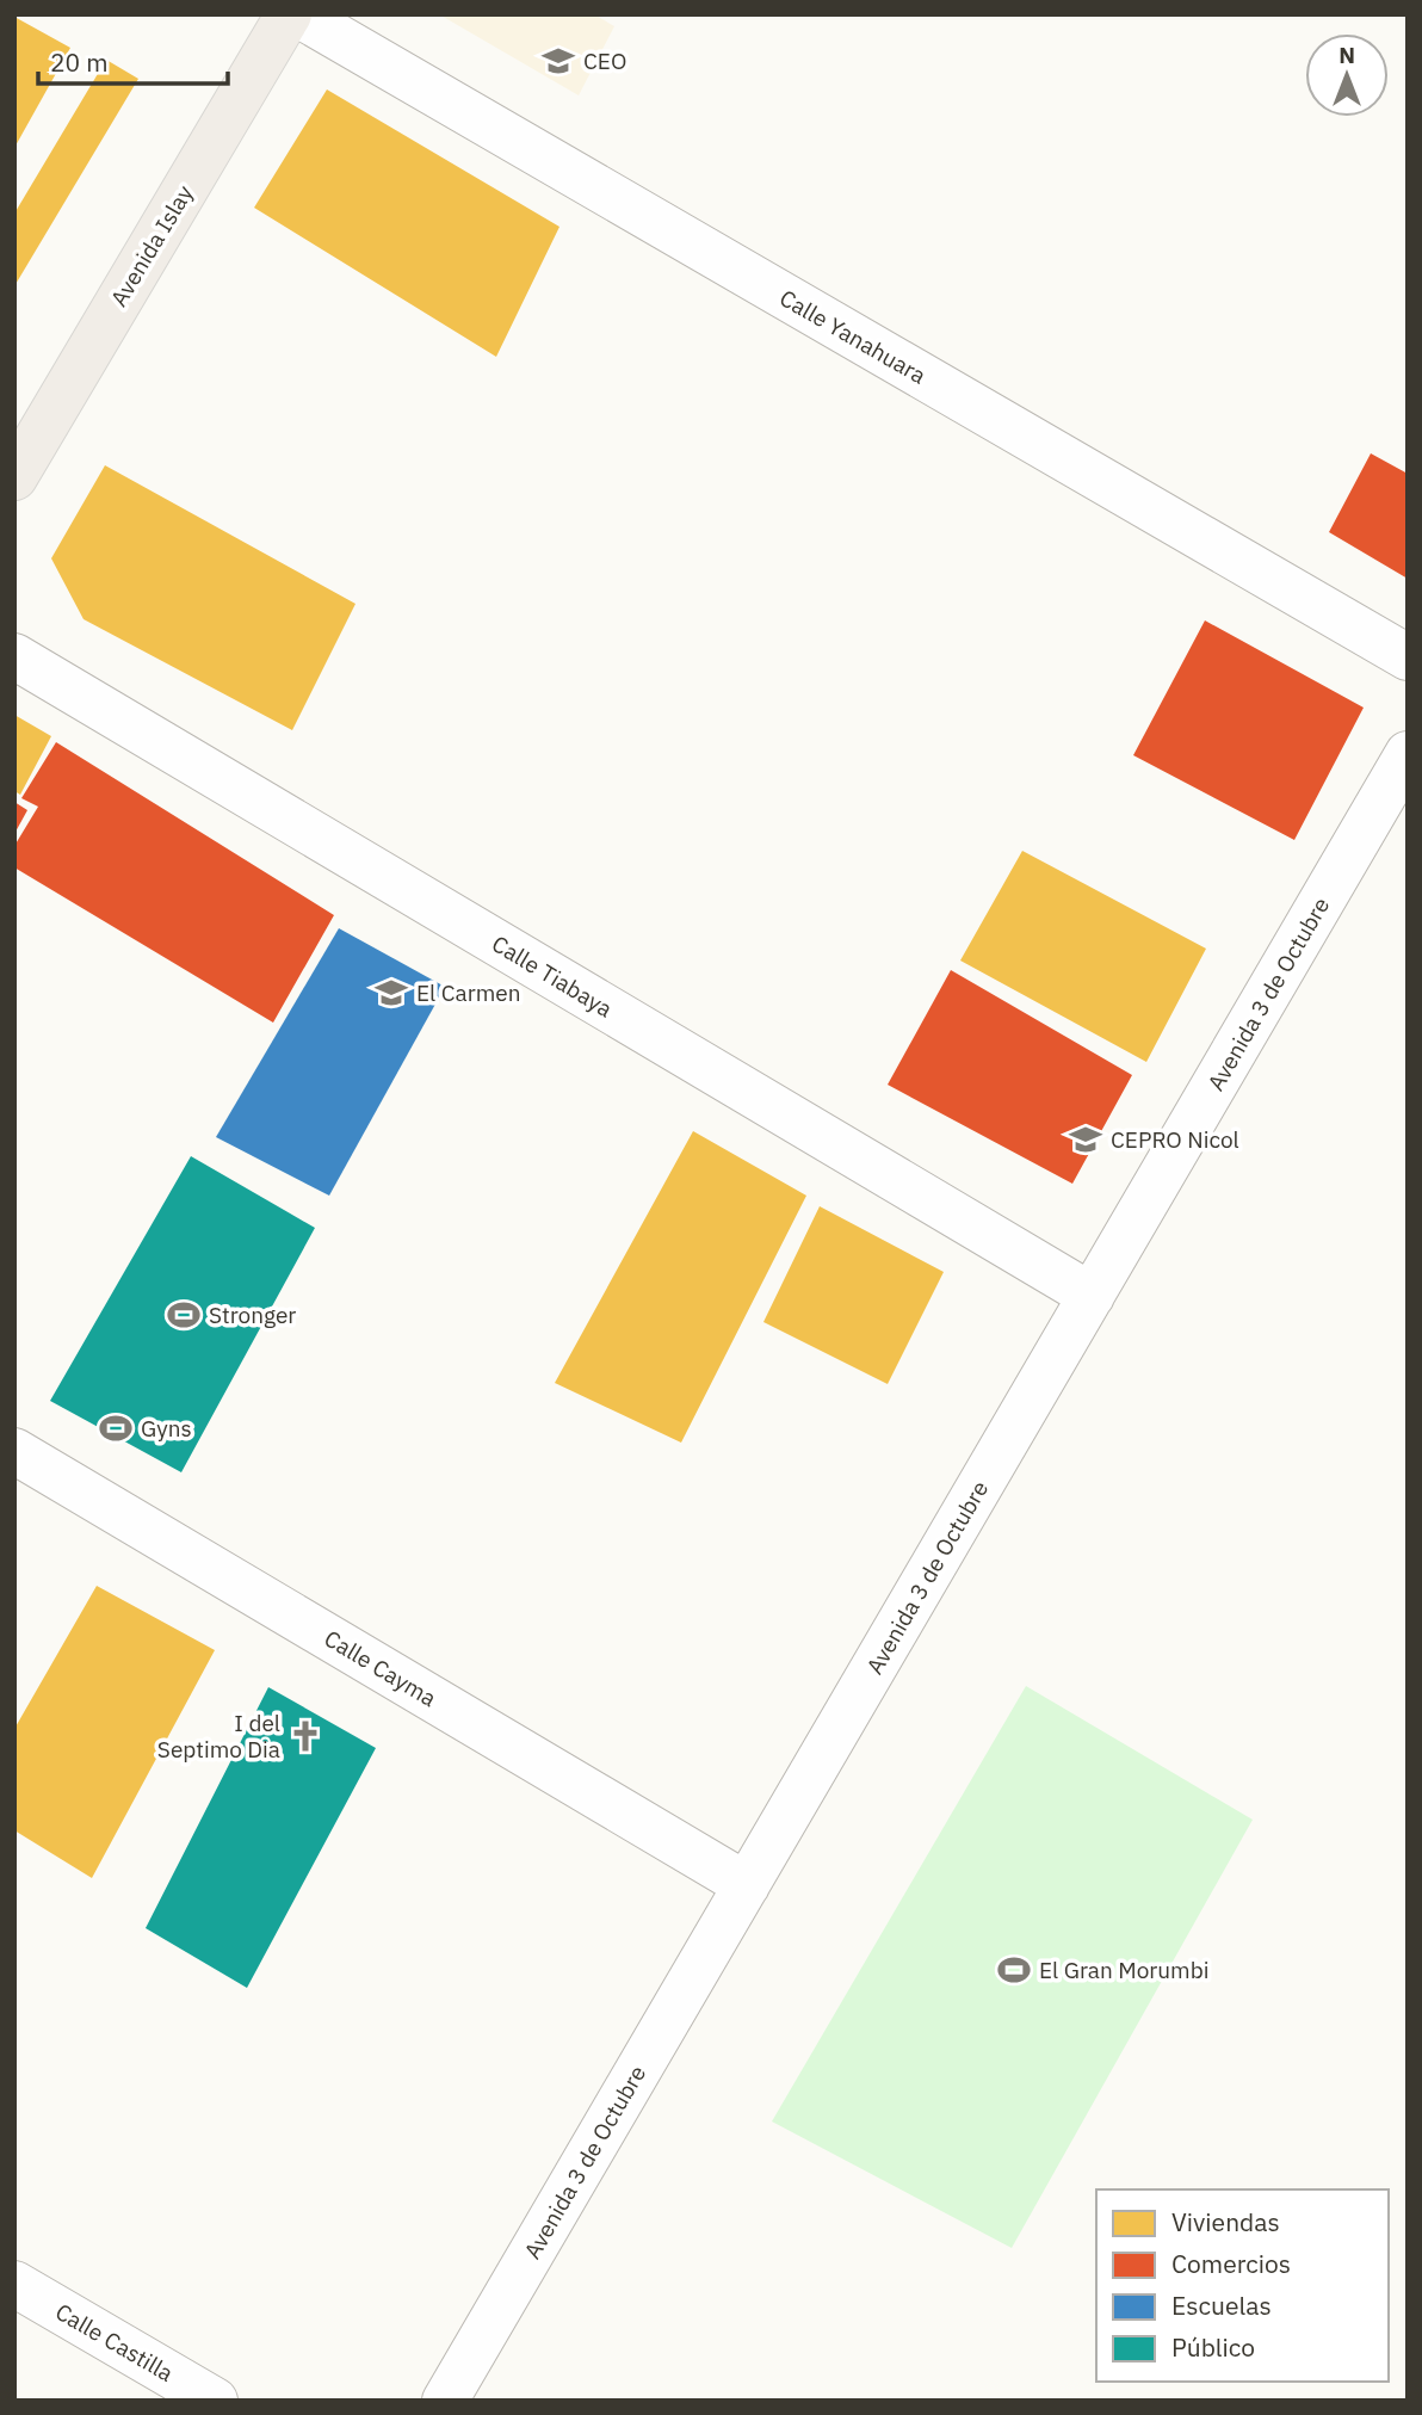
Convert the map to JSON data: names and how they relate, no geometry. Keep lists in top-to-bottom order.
{
  "streets": {
    "main road": ["Avenida Islay"],
    "street": [
      "Calle Yanahuara",
      "Calle Tiabaya",
      "Avenida 3 de Octubre",
      "Calle Cayma",
      "Calle Castilla"
    ]
  },
  "crossings": [
    ["Calle Tiabaya", "Avenida 3 de Octubre"],
    ["Avenida 3 de Octubre", "Calle Cayma"]
  ],
  "places": {
    "school or university": ["CEO", "El Carmen", "CEPRO Nicol"],
    "sports": ["Stronger", "Gyns", "El Gran Morumbi"],
    "church": ["I del Septimo Dia"]
  },
  "legend": [
    "Viviendas",
    "Comercios",
    "Escuelas",
    "Público"
  ],
  "scale_bar": "20 m",
  "north": "top"
}
